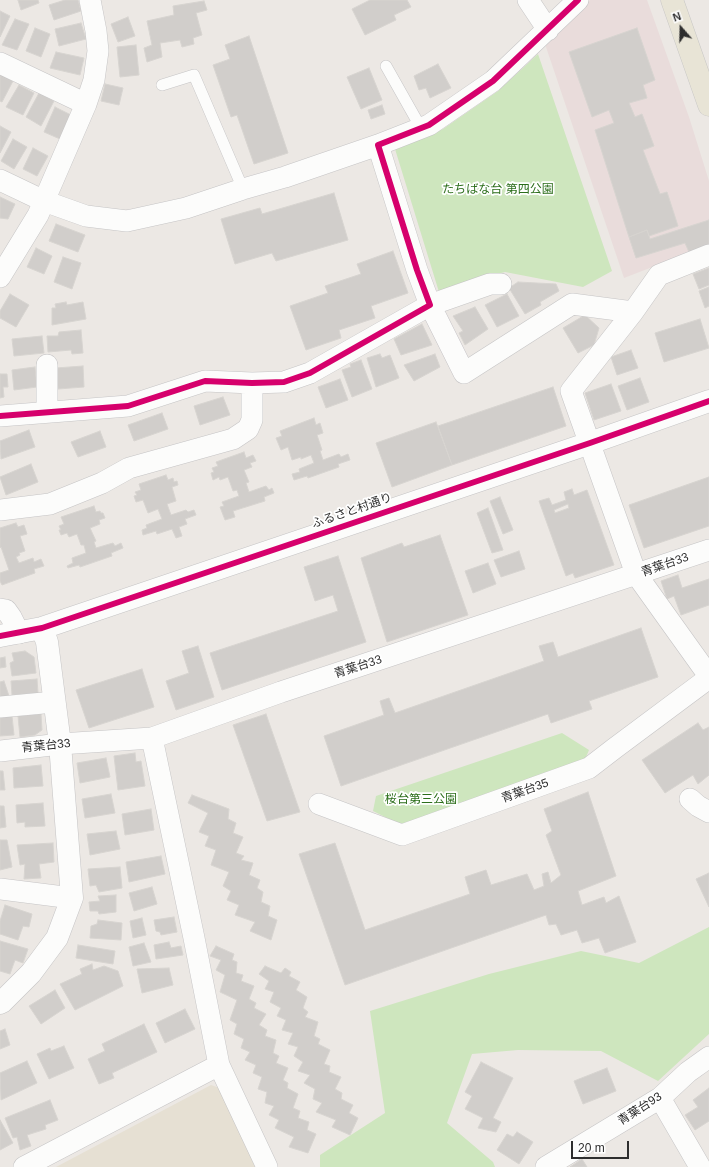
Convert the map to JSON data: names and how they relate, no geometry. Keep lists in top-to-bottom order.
{
  "streets": {
    "street": [
      "ふるさと村通り",
      "青葉台33",
      "青葉台35",
      "青葉台93"
    ]
  },
  "parks": ["たちばな台 第四公園", "桜台第三公園"],
  "scale_bar": "20 m",
  "north": "top"
}
